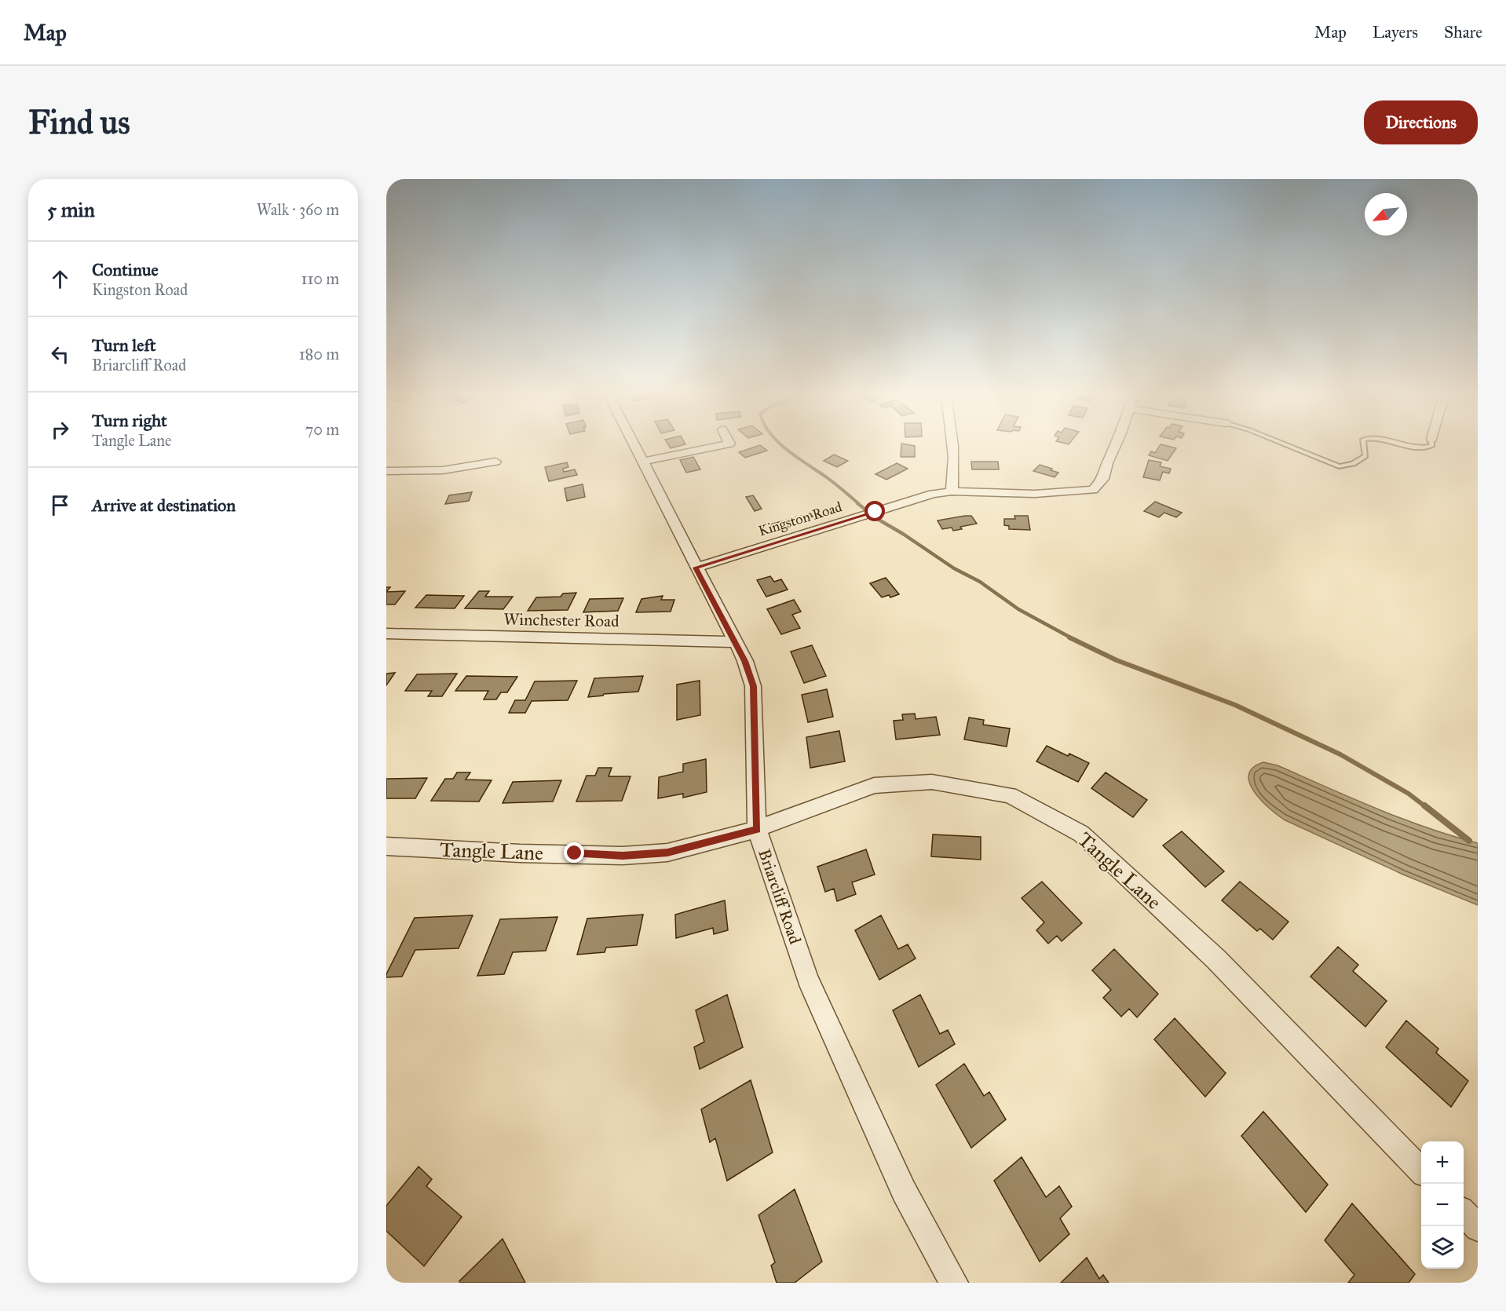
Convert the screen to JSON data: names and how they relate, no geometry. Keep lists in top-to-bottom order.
{
  "streets": {
    "street": [
      "Kingston Road",
      "Winchester Road",
      "Tangle Lane",
      "Briarcliff Road"
    ]
  },
  "crossings": [
    ["Kingston Road", "Briarcliff Road"],
    ["Winchester Road", "Briarcliff Road"],
    ["Tangle Lane", "Briarcliff Road"]
  ],
  "north": "bottom left",
  "page": {
    "header": "Map",
    "nav": ["Map", "Layers", "Share"],
    "buttons": "Directions",
    "title": "Find us",
    "heading": ["5 min", "Walk · 360 m"],
    "list": [
      ["Continue", "Kingston Road", "110 m"],
      ["Turn left", "Briarcliff Road", "180 m"],
      ["Turn right", "Tangle Lane", "70 m"],
      "Arrive at destination"
    ],
    "map_buttons": ["+", "−"]
  }
}
